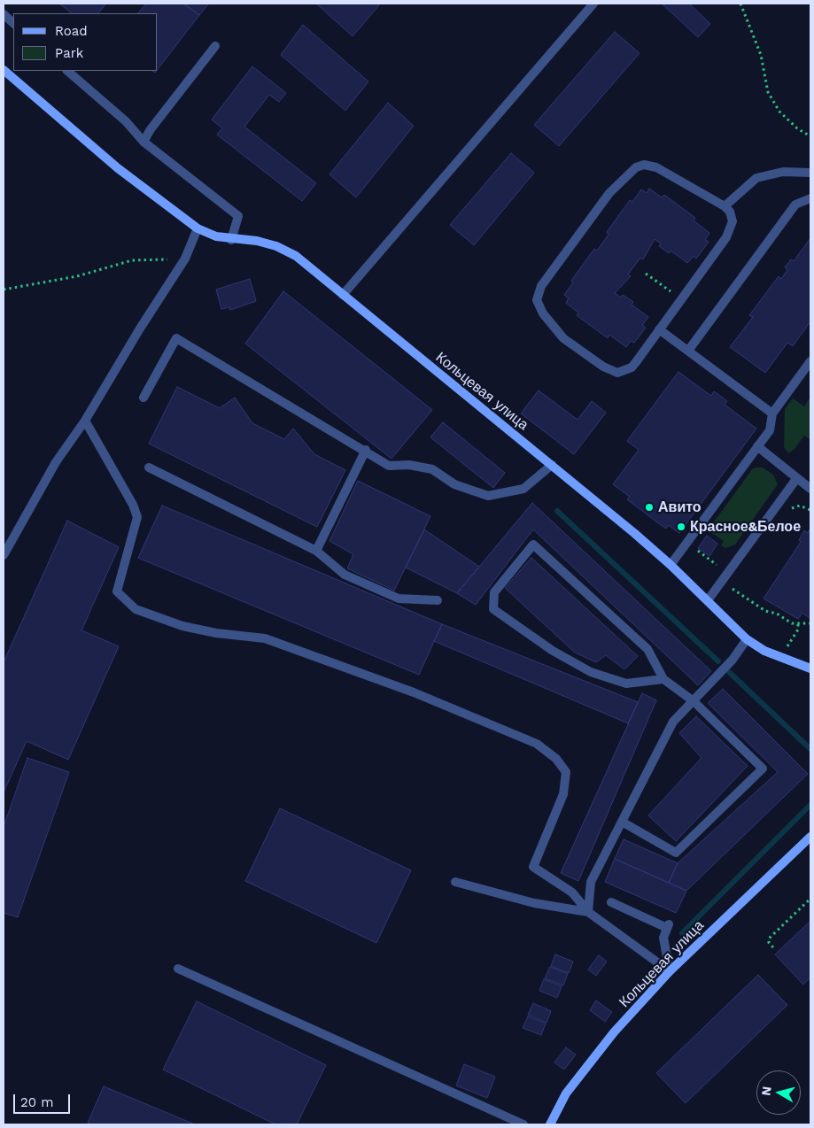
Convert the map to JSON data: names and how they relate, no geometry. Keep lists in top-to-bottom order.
{
  "streets": {
    "street": ["Кольцевая улица"]
  },
  "places": ["Авито", "Красное&Белое"],
  "legend": ["Road", "Park"],
  "scale_bar": "20 m",
  "north": "left"
}
